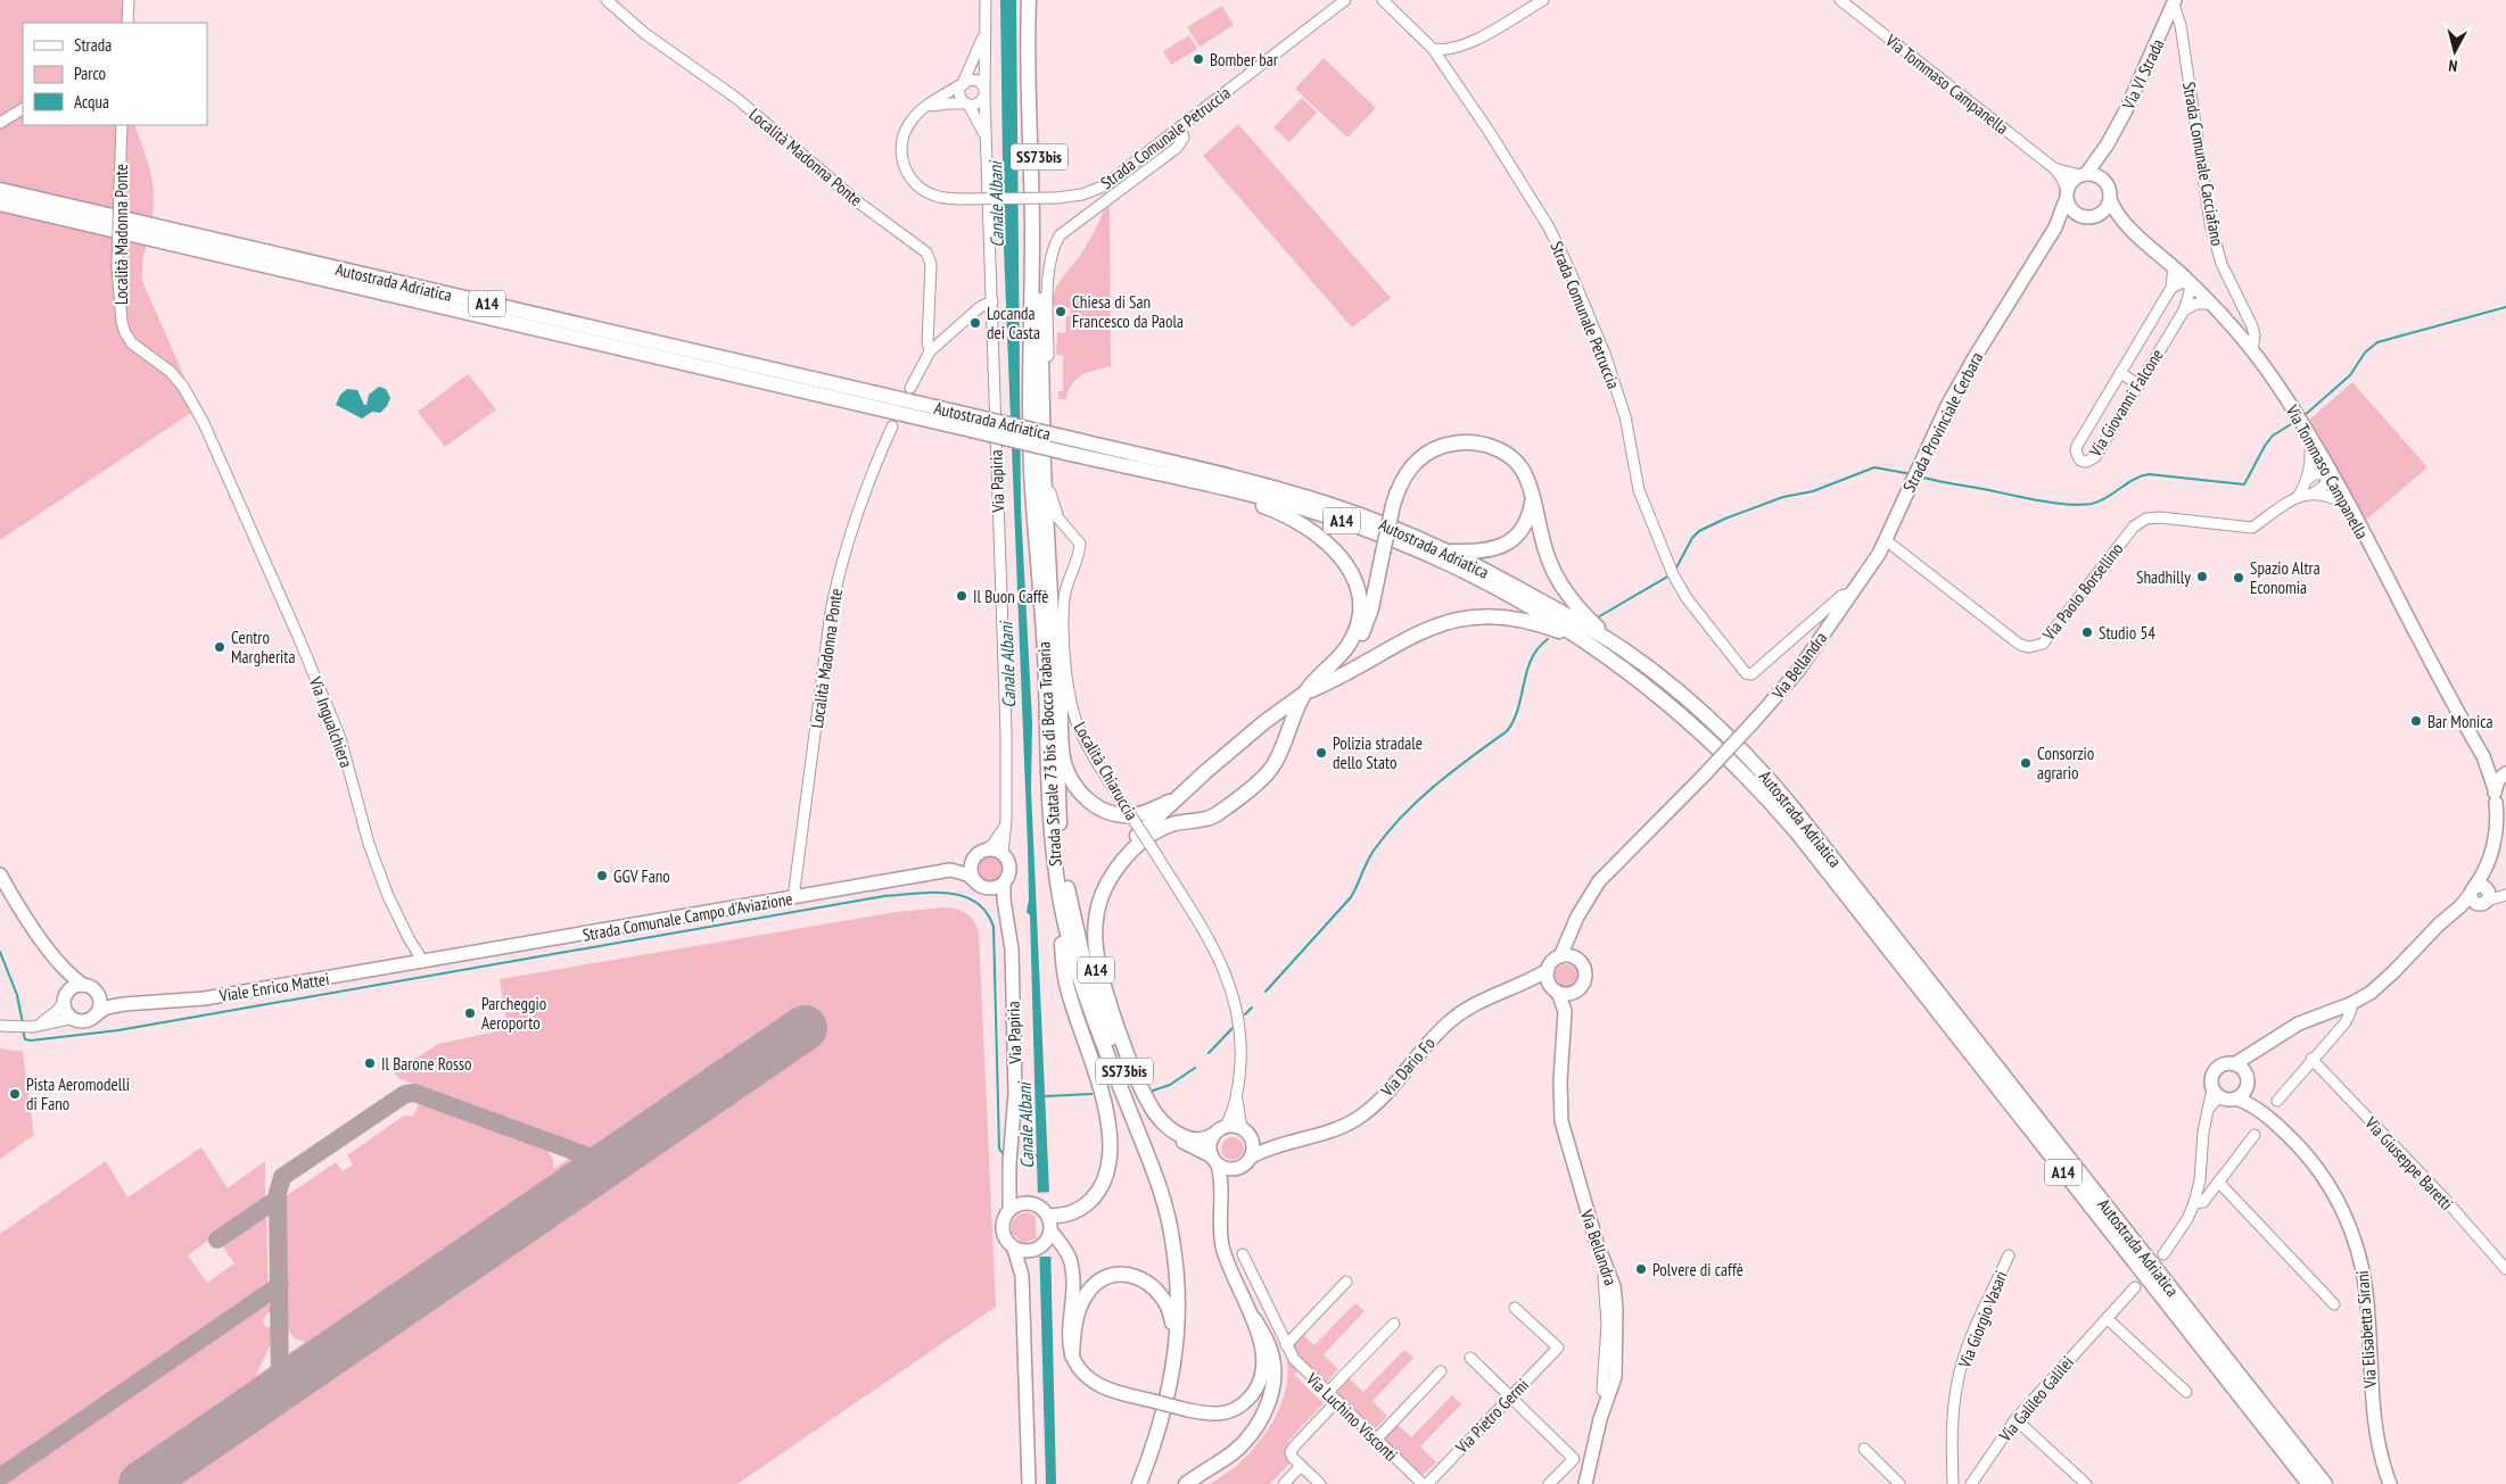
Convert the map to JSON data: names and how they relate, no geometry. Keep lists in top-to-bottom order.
{
  "streets": {
    "highway": [
      "SS73bis",
      "Autostrada Adriatica",
      "A14",
      "Strada Statale 73 bis di Bocca Trabaria"
    ],
    "main road": [
      "Via VI Strada",
      "Via Tommaso Campanella",
      "Strada Provinciale Cerbara",
      "Via Papiria",
      "Via Bellandra",
      "Strada Comunale Campo d'Aviazione",
      "Viale Enrico Mattei",
      "Via Dario Fo",
      "Via Elisabetta Sirani"
    ],
    "street": [
      "Strada Comunale Petruccia",
      "Località Madonna Ponte",
      "Strada Comunale Cacciafano",
      "Via Giovanni Falcone",
      "Via Paolo Borsellino",
      "Via Ingualchiera",
      "Località Chiaruccia",
      "Via Giuseppe Baretti",
      "Via Giorgio Vasari",
      "Via Galileo Galilei",
      "Via Pietro Germi",
      "Via Luchino Visconti"
    ]
  },
  "crossings": [
    ["Via VI Strada", "Via Tommaso Campanella"],
    ["Via VI Strada", "Strada Comunale Cacciafano"],
    ["Via VI Strada", "Strada Provinciale Cerbara"],
    ["Via Tommaso Campanella", "Strada Comunale Cacciafano"],
    ["Via Tommaso Campanella", "Via Giovanni Falcone"],
    ["Via Tommaso Campanella", "Strada Provinciale Cerbara"],
    ["Via Tommaso Campanella", "Via Paolo Borsellino"],
    ["Strada Comunale Petruccia", "Via Papiria"],
    ["Strada Comunale Petruccia", "Via Bellandra"],
    ["Strada Comunale Petruccia", "Località Chiaruccia"],
    ["Località Madonna Ponte", "Via Papiria"],
    ["Località Madonna Ponte", "Via Ingualchiera"],
    ["Località Madonna Ponte", "Strada Comunale Campo d'Aviazione"],
    ["Autostrada Adriatica", "A14"],
    ["A14", "Via Dario Fo"],
    ["Strada Provinciale Cerbara", "Via Paolo Borsellino"],
    ["Strada Provinciale Cerbara", "Via Bellandra"],
    ["Via Papiria", "Strada Comunale Campo d'Aviazione"],
    ["Via Bellandra", "Via Dario Fo"],
    ["Via Ingualchiera", "Strada Comunale Campo d'Aviazione"],
    ["Via Ingualchiera", "Viale Enrico Mattei"],
    ["Strada Comunale Campo d'Aviazione", "Viale Enrico Mattei"]
  ],
  "water": ["Canale Albani"],
  "places": [
    "Bomber bar",
    "Chiesa di San Francesco da Paola",
    "Locanda dei Casta",
    "Shadhilly",
    "Spazio Altra Economia",
    "Il Buon Caffè",
    "Studio 54",
    "Centro Margherita",
    "Bar Monica",
    "Polizia stradale dello Stato",
    "Consorzio agrario",
    "GGV Fano",
    "Parcheggio Aeroporto",
    "Il Barone Rosso",
    "Pista Aeromodelli di Fano",
    "Polvere di caffè"
  ],
  "legend": ["Strada", "Parco", "Acqua"],
  "north": "bottom"
}
